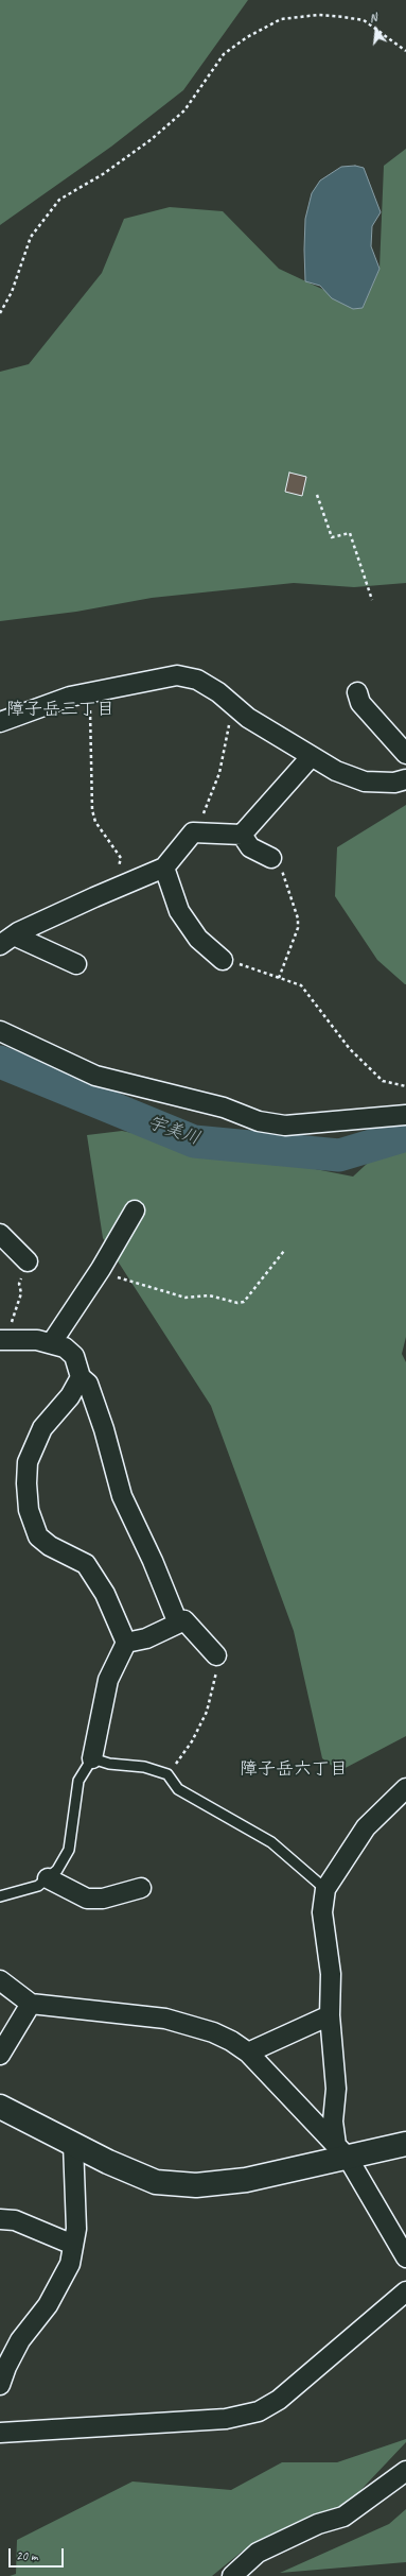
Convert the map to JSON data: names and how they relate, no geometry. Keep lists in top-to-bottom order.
{
  "districts": ["障子岳三丁目", "障子岳六丁目"],
  "water": ["宇美川"],
  "scale_bar": "20 m",
  "north": "top"
}
